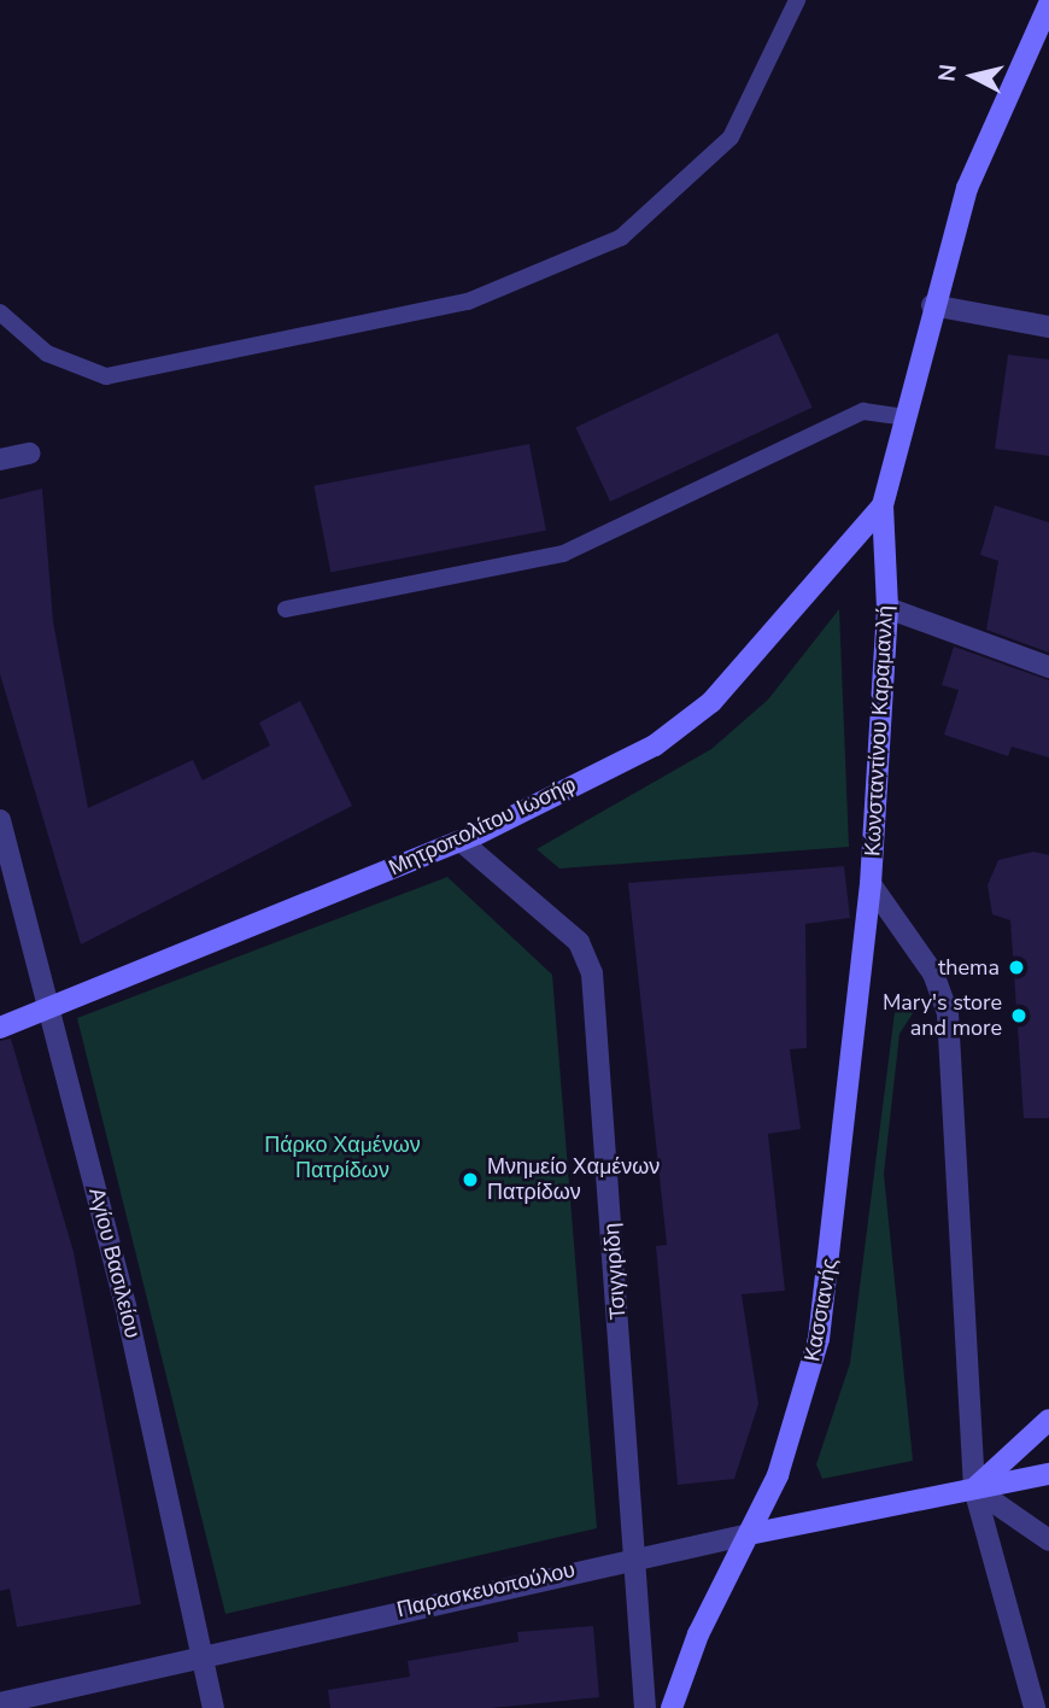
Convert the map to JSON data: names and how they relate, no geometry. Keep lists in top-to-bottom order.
{
  "streets": {
    "main road": [
      "Κωνσταντίνου Καραμανλή",
      "Μητροπολίτου Ιωσήφ",
      "Κασσιανής",
      "Παρασκευοπούλου"
    ],
    "street": ["Αγίου Βασιλείου", "Τσιγγιρίδη"]
  },
  "crossings": [
    ["Κωνσταντίνου Καραμανλή", "Μητροπολίτου Ιωσήφ"],
    ["Κωνσταντίνου Καραμανλή", "Κασσιανής"],
    ["Κωνσταντίνου Καραμανλή", "Παρασκευοπούλου"],
    ["Μητροπολίτου Ιωσήφ", "Αγίου Βασιλείου"],
    ["Μητροπολίτου Ιωσήφ", "Τσιγγιρίδη"],
    ["Αγίου Βασιλείου", "Παρασκευοπούλου"],
    ["Τσιγγιρίδη", "Παρασκευοπούλου"],
    ["Κασσιανής", "Παρασκευοπούλου"]
  ],
  "parks": ["Πάρκο Χαμένων Πατρίδων"],
  "places": ["thema", "Mary's store and more", "Μνημείο Χαμένων Πατρίδων"],
  "north": "left"
}
